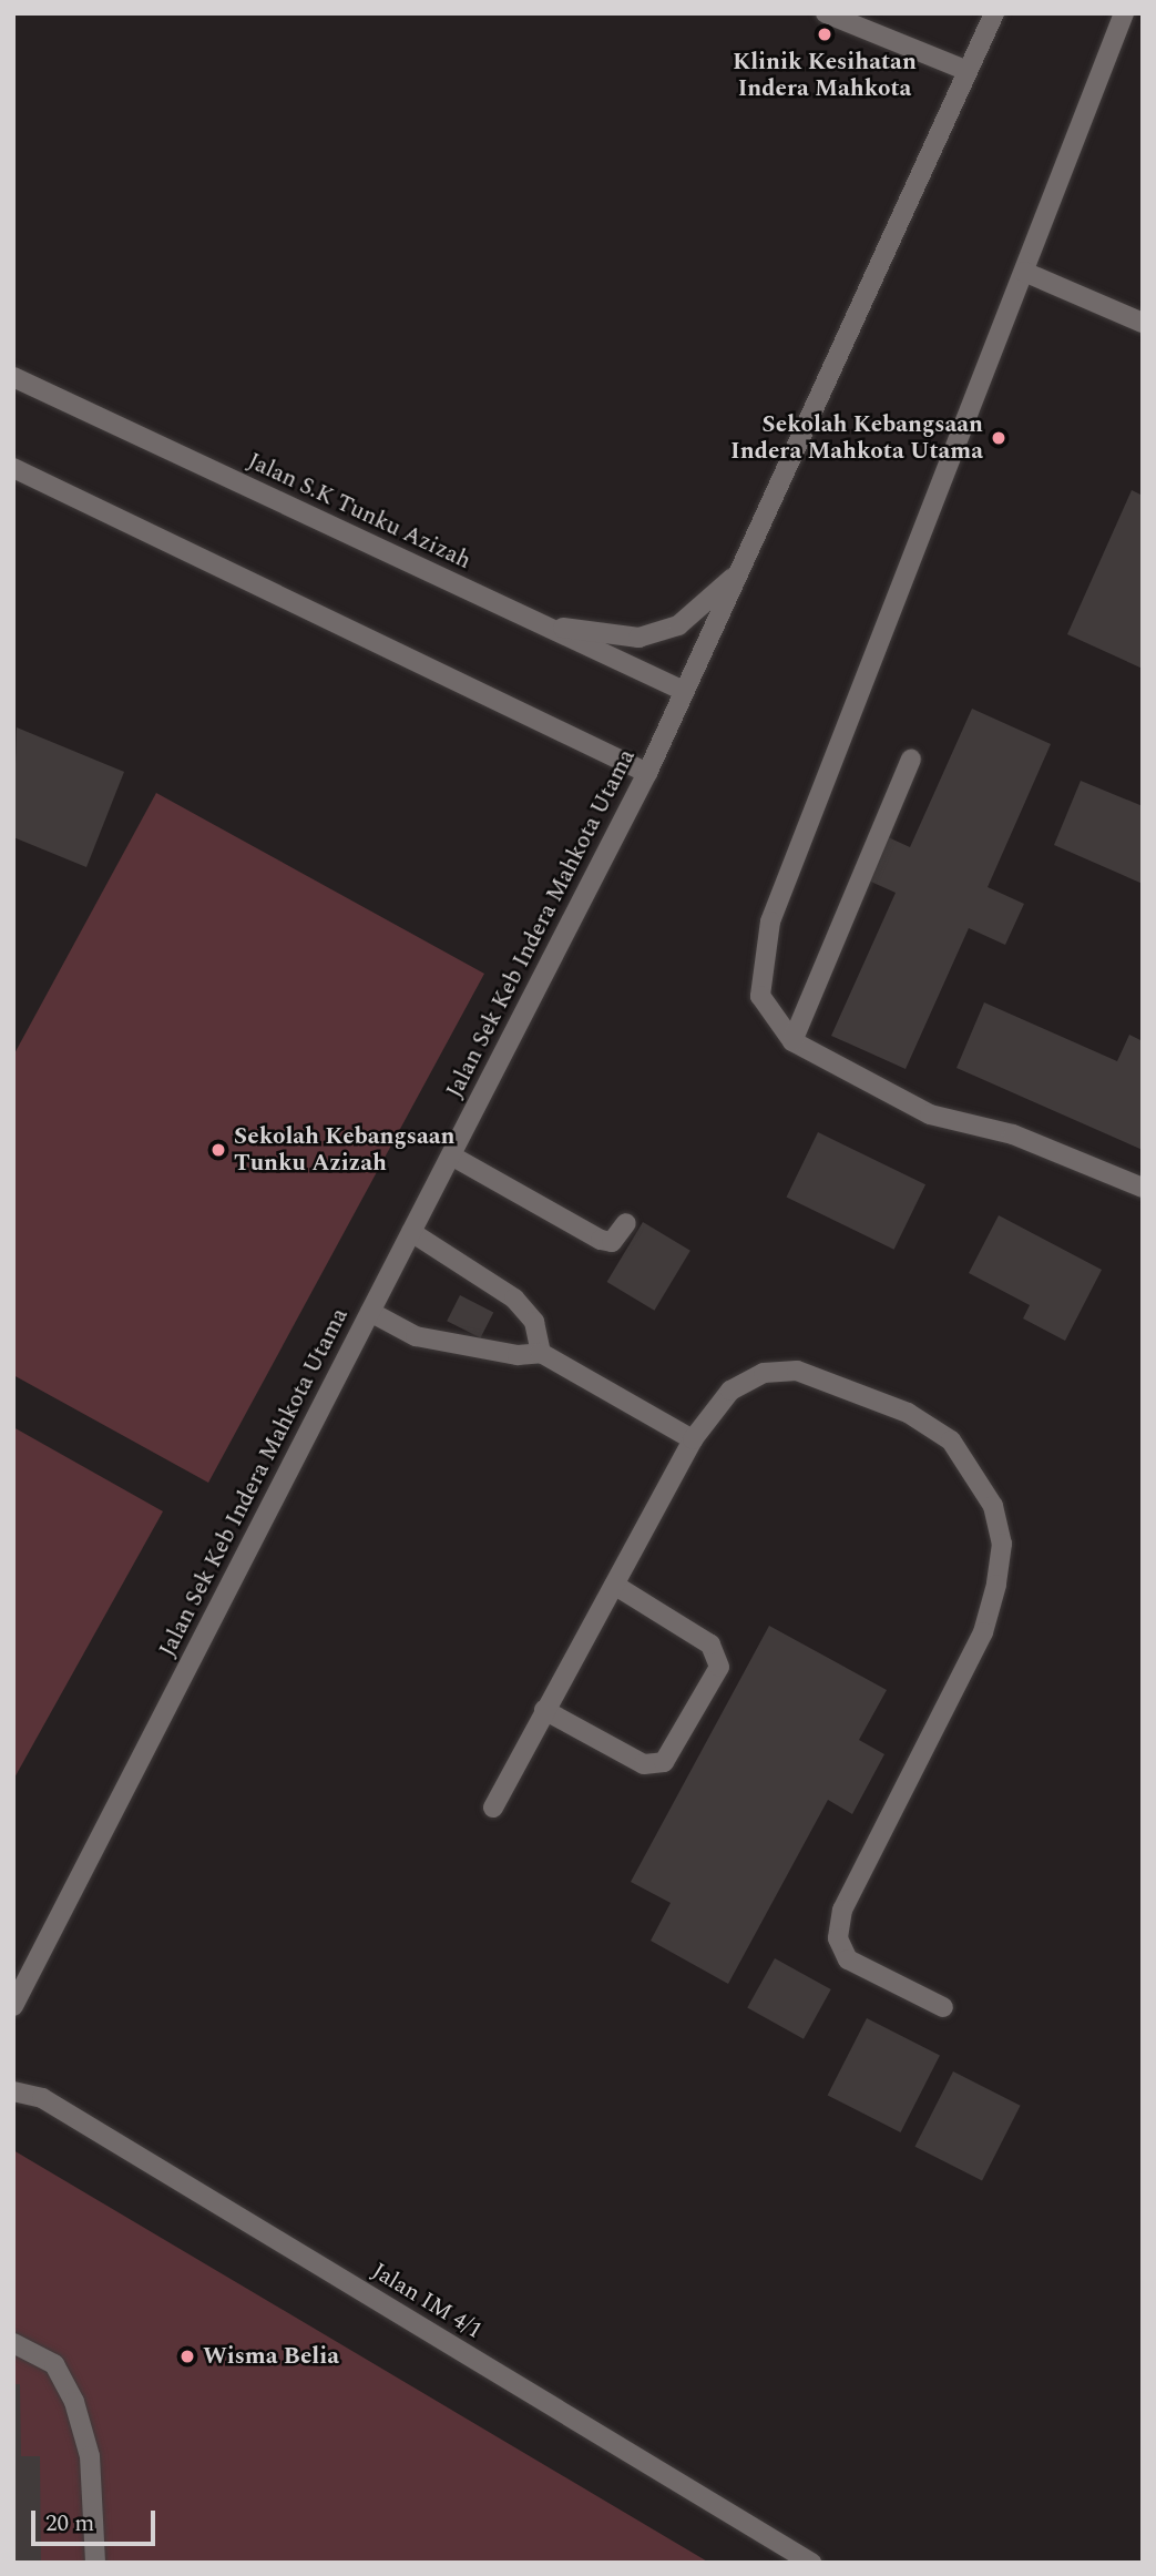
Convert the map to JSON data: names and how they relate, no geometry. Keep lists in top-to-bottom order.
{
  "streets": {
    "street": ["Jalan S.K Tunku Azizah", "Jalan Sek Keb Indera Mahkota Utama", "Jalan IM 4/1"]
  },
  "crossings": [
    ["Jalan S.K Tunku Azizah", "Jalan Sek Keb Indera Mahkota Utama"]
  ],
  "places": [
    "Klinik Kesihatan Indera Mahkota",
    "Sekolah Kebangsaan Indera Mahkota Utama",
    "Sekolah Kebangsaan Tunku Azizah",
    "Wisma Belia"
  ],
  "scale_bar": "20 m"
}
